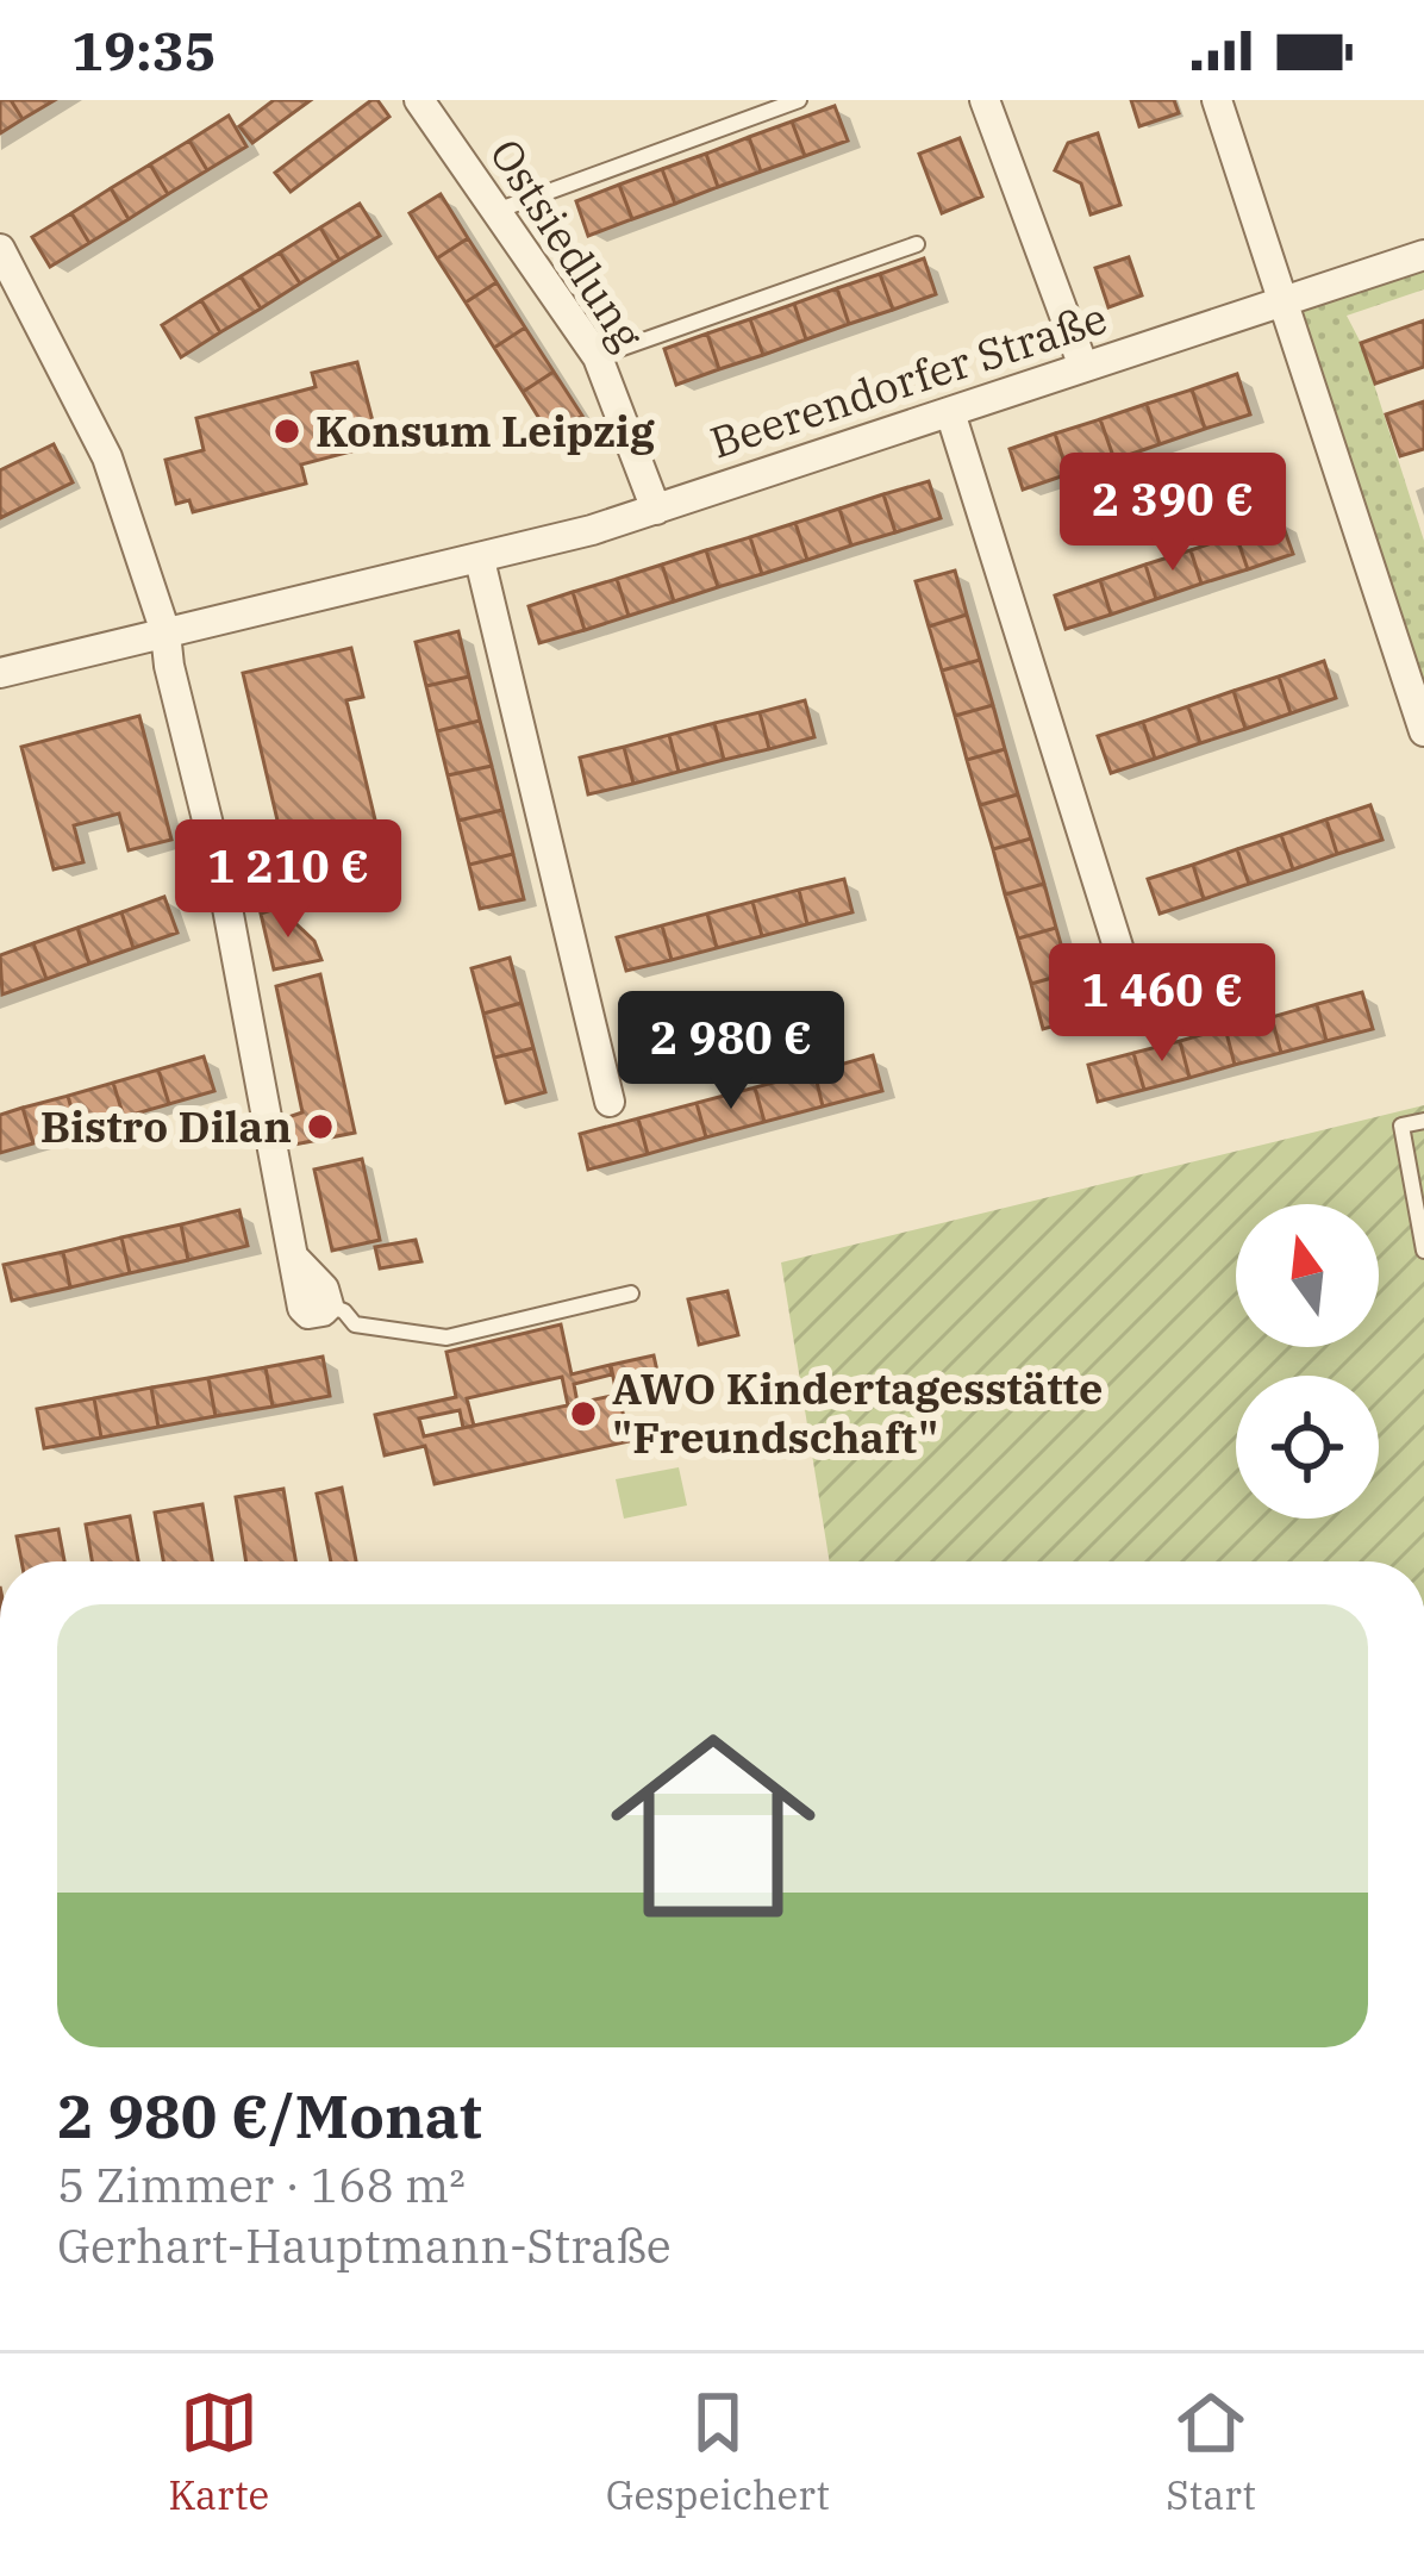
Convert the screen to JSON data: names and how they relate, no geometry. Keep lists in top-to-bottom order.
{
  "streets": {
    "street": ["Ostsiedlung", "Beerendorfer Straße"]
  },
  "crossings": [
    ["Ostsiedlung", "Beerendorfer Straße"]
  ],
  "places": ["Konsum Leipzig", "Bistro Dilan", "AWO Kindertagesstätte \"Freundschaft\""],
  "north": "top",
  "page": {
    "status": "19:35",
    "price": [
      "2 390 €",
      "1 210 €",
      "1 460 €",
      "2 980 €"
    ],
    "list": [
      {
        "name": "2 980 €/Monat",
        "note": "5 Zimmer · 168 m² · Gerhart-Hauptmann-Straße"
      }
    ],
    "tabs": ["Karte", "Gespeichert", "Start"]
  }
}
